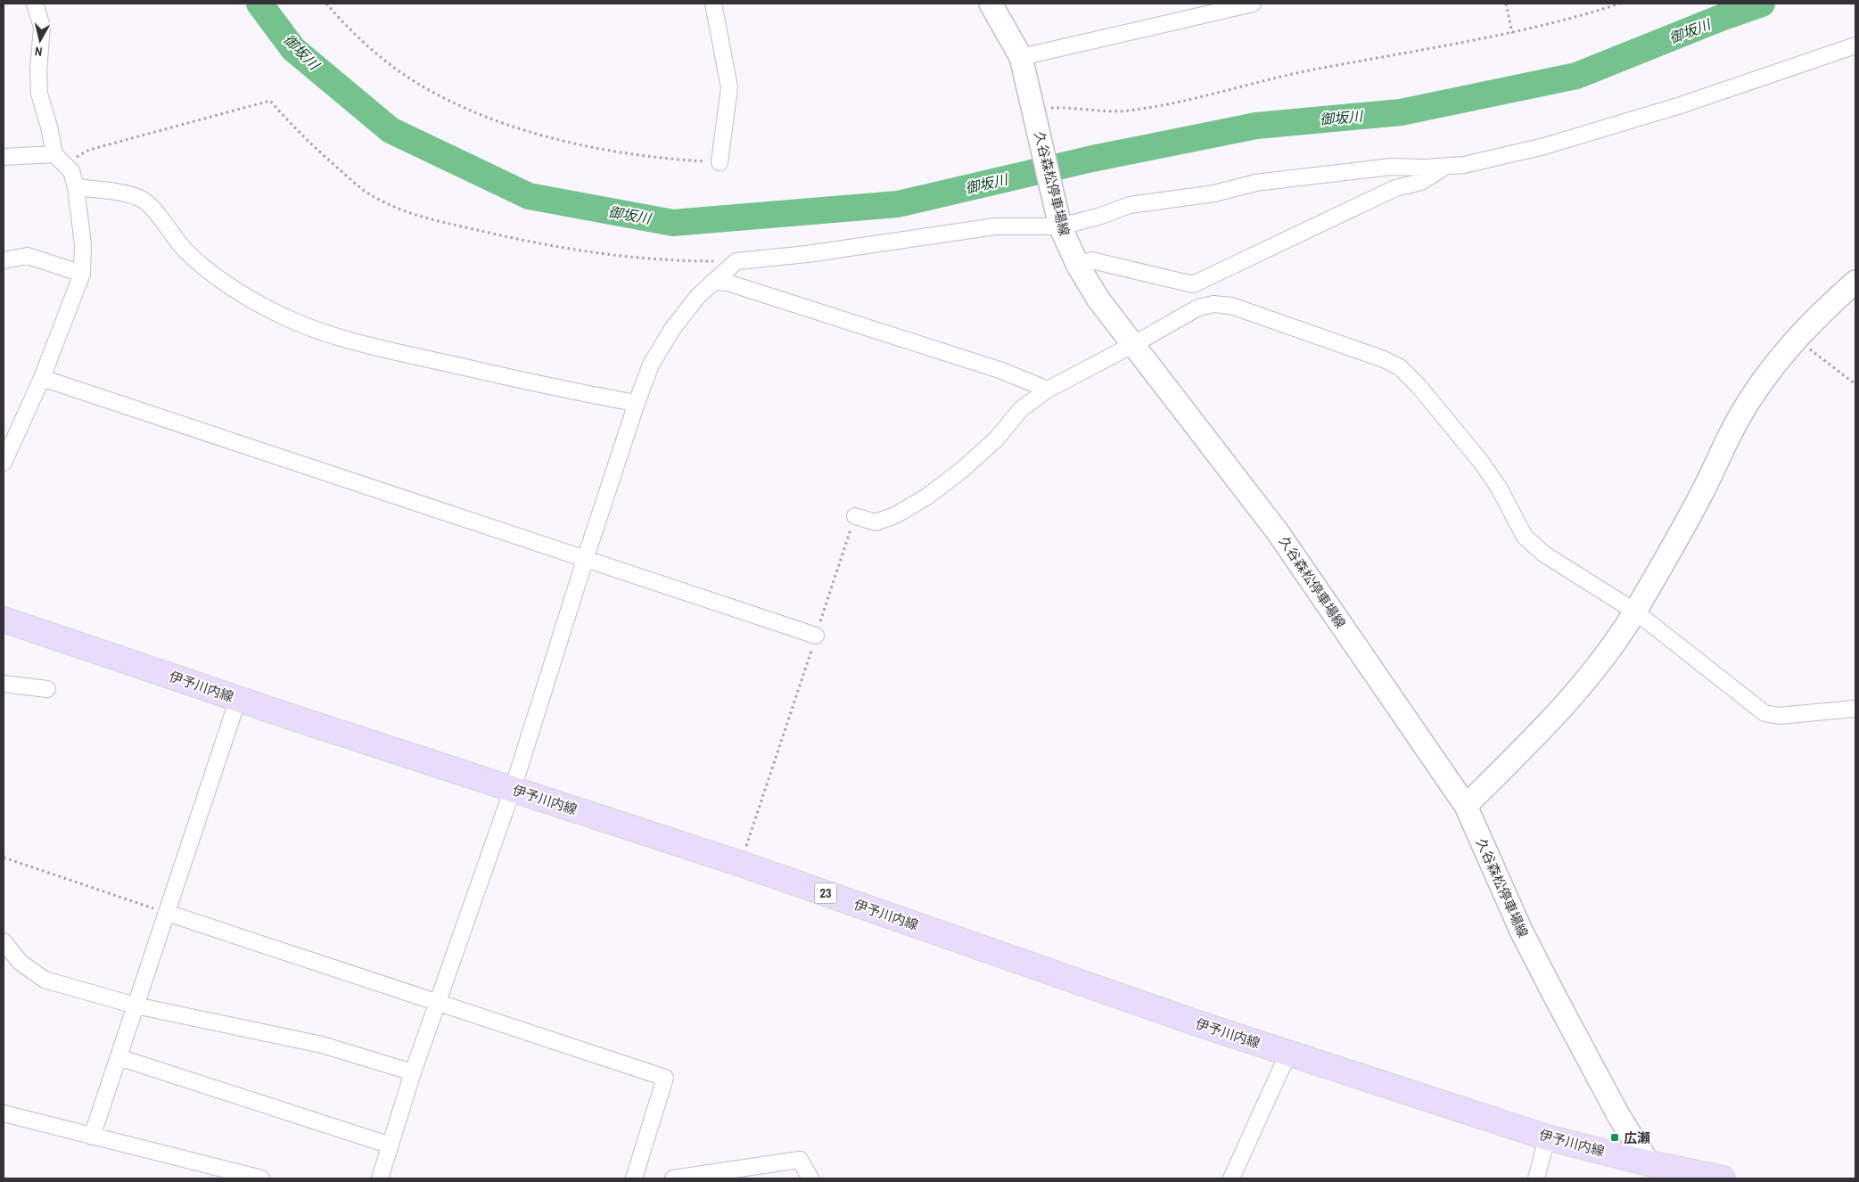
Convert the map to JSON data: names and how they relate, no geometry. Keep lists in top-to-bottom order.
{
  "streets": {
    "main road": ["久谷森松停車場線", "伊予川内線", "23"]
  },
  "crossings": [
    ["久谷森松停車場線", "伊予川内線"]
  ],
  "water": ["御坂川"],
  "places": {
    "transit": ["広瀬"]
  },
  "north": "bottom"
}
